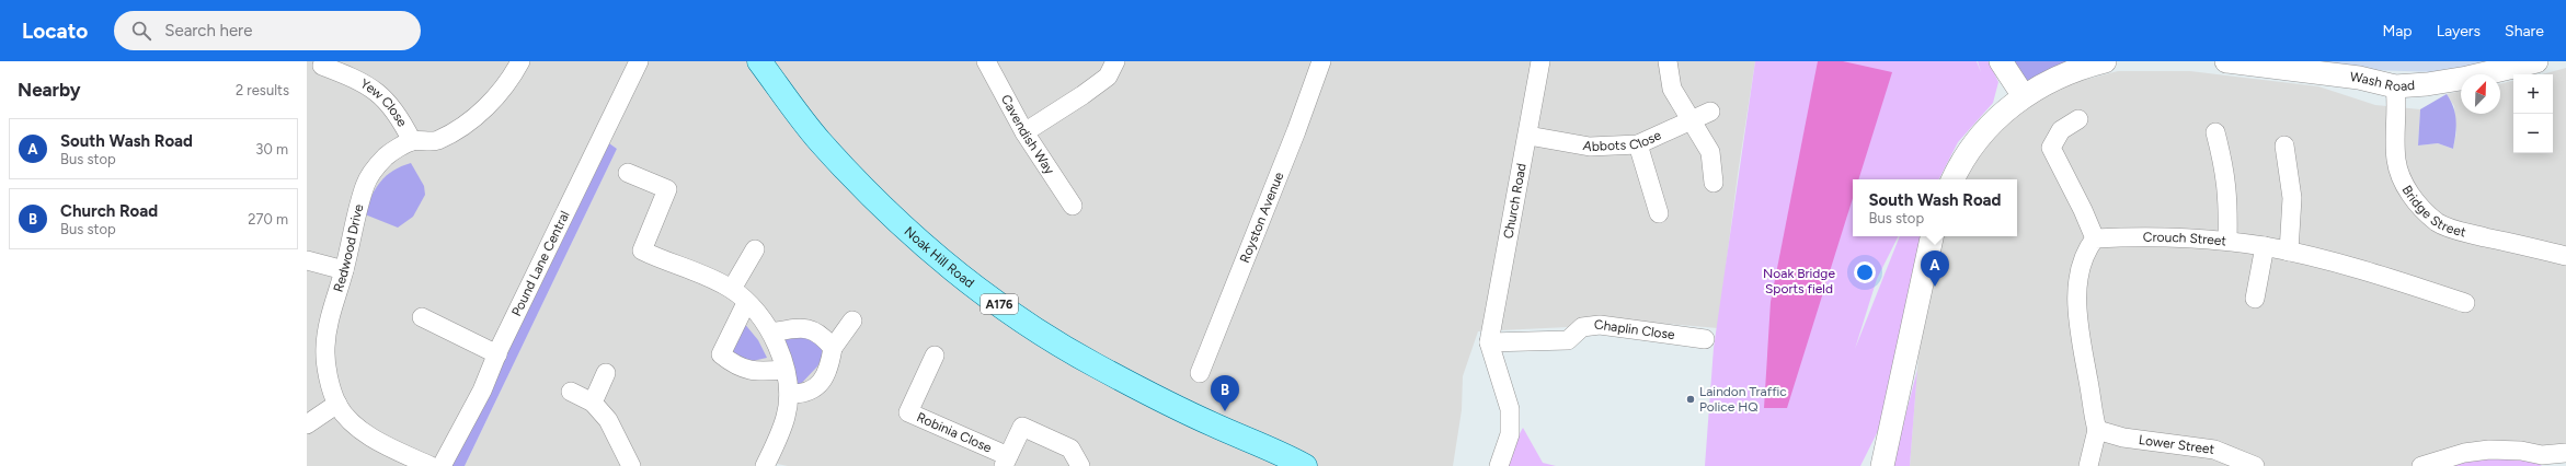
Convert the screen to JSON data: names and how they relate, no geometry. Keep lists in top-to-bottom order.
{
  "streets": {
    "main road": ["Noak Hill Road", "A176"],
    "street": [
      "Wash Road",
      "Yew Close",
      "Cavendish Way",
      "Abbots Close",
      "Church Road",
      "Bridge Street",
      "Royston Avenue",
      "Crouch Street",
      "Redwood Drive",
      "Pound Lane Central",
      "Chaplin Close",
      "Robinia Close",
      "Lower Street"
    ]
  },
  "crossings": [
    ["Wash Road", "Bridge Street"],
    ["Yew Close", "Redwood Drive"],
    ["Abbots Close", "Church Road"],
    ["Church Road", "Chaplin Close"]
  ],
  "parks": ["Noak Bridge Sports field"],
  "places": ["Laindon Traffic Police HQ"],
  "north": "top right",
  "page": {
    "header": "Locato",
    "search": "Search here",
    "nav": ["Map", "Layers", "Share"],
    "heading": ["Nearby", "2 results"],
    "map_buttons": ["+", "−"],
    "list": [
      {
        "mark": "A",
        "name": "South Wash Road",
        "note": "Bus stop",
        "value": "30 m"
      },
      {
        "mark": "B",
        "name": "Church Road",
        "note": "Bus stop",
        "value": "270 m"
      }
    ],
    "popup": ["South Wash Road", "Bus stop"],
    "pins": ["A", "B"]
  }
}
